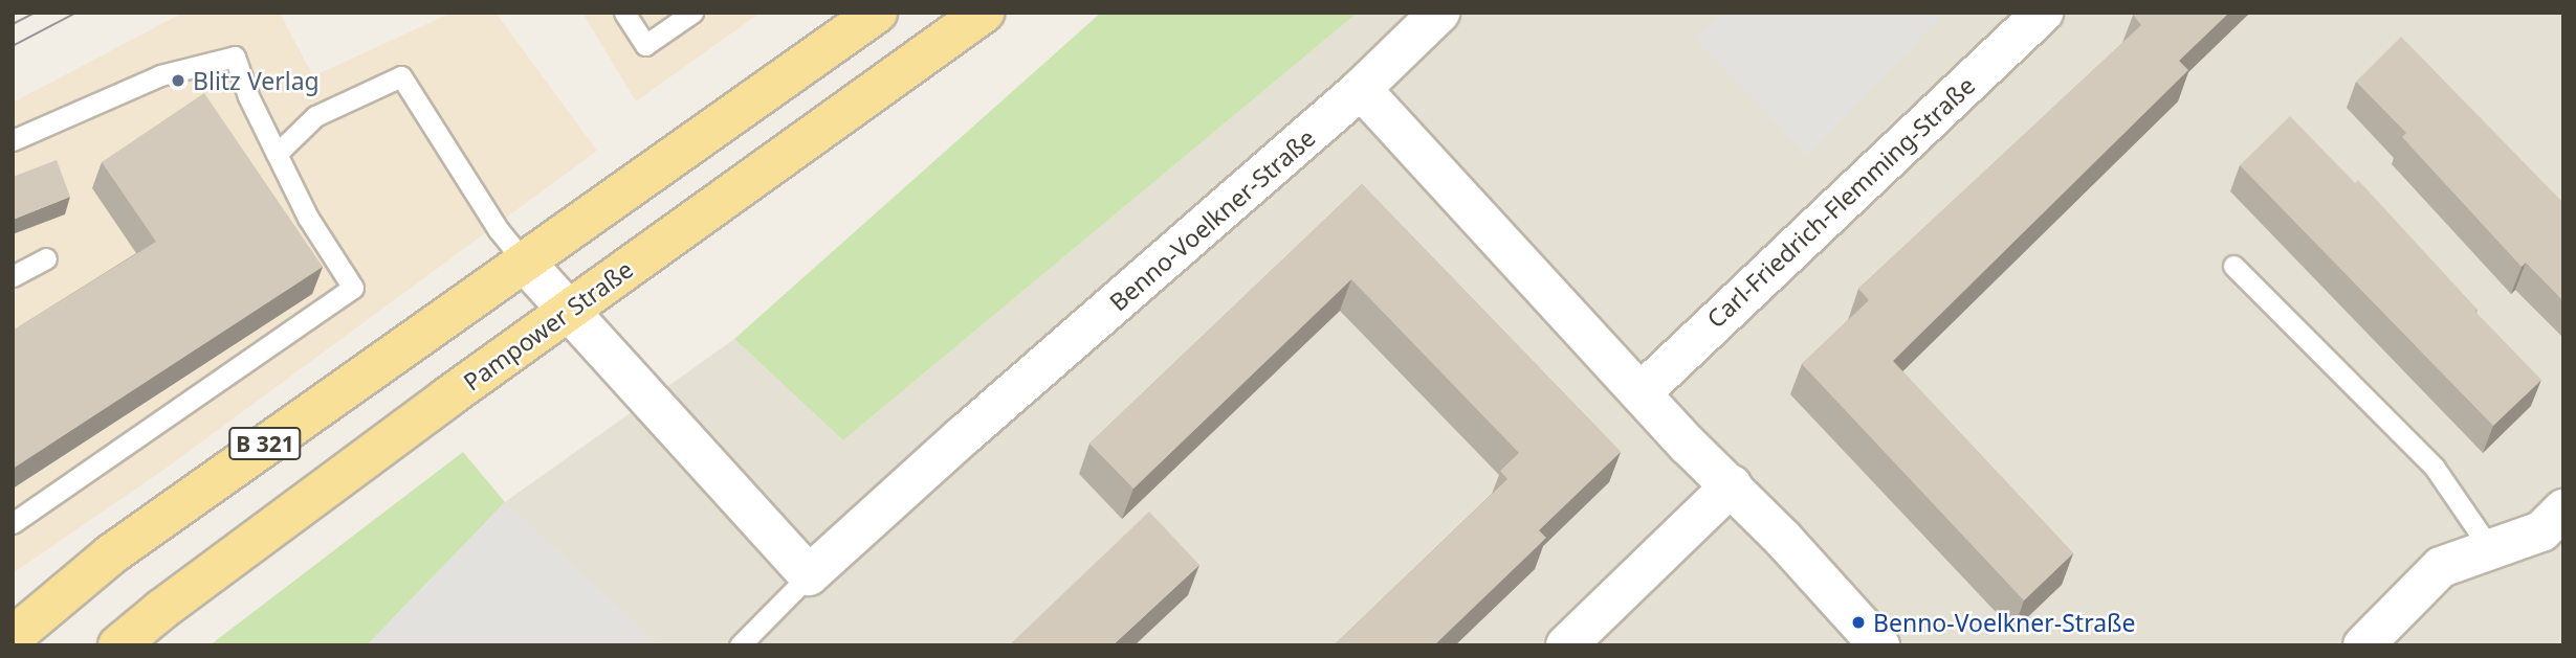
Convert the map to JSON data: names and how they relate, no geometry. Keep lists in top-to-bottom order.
{
  "streets": {
    "main road": ["Pampower Straße", "B 321"],
    "street": ["Carl-Friedrich-Flemming-Straße", "Benno-Voelkner-Straße"]
  },
  "places": ["Blitz Verlag", "Benno-Voelkner-Straße"]
}
